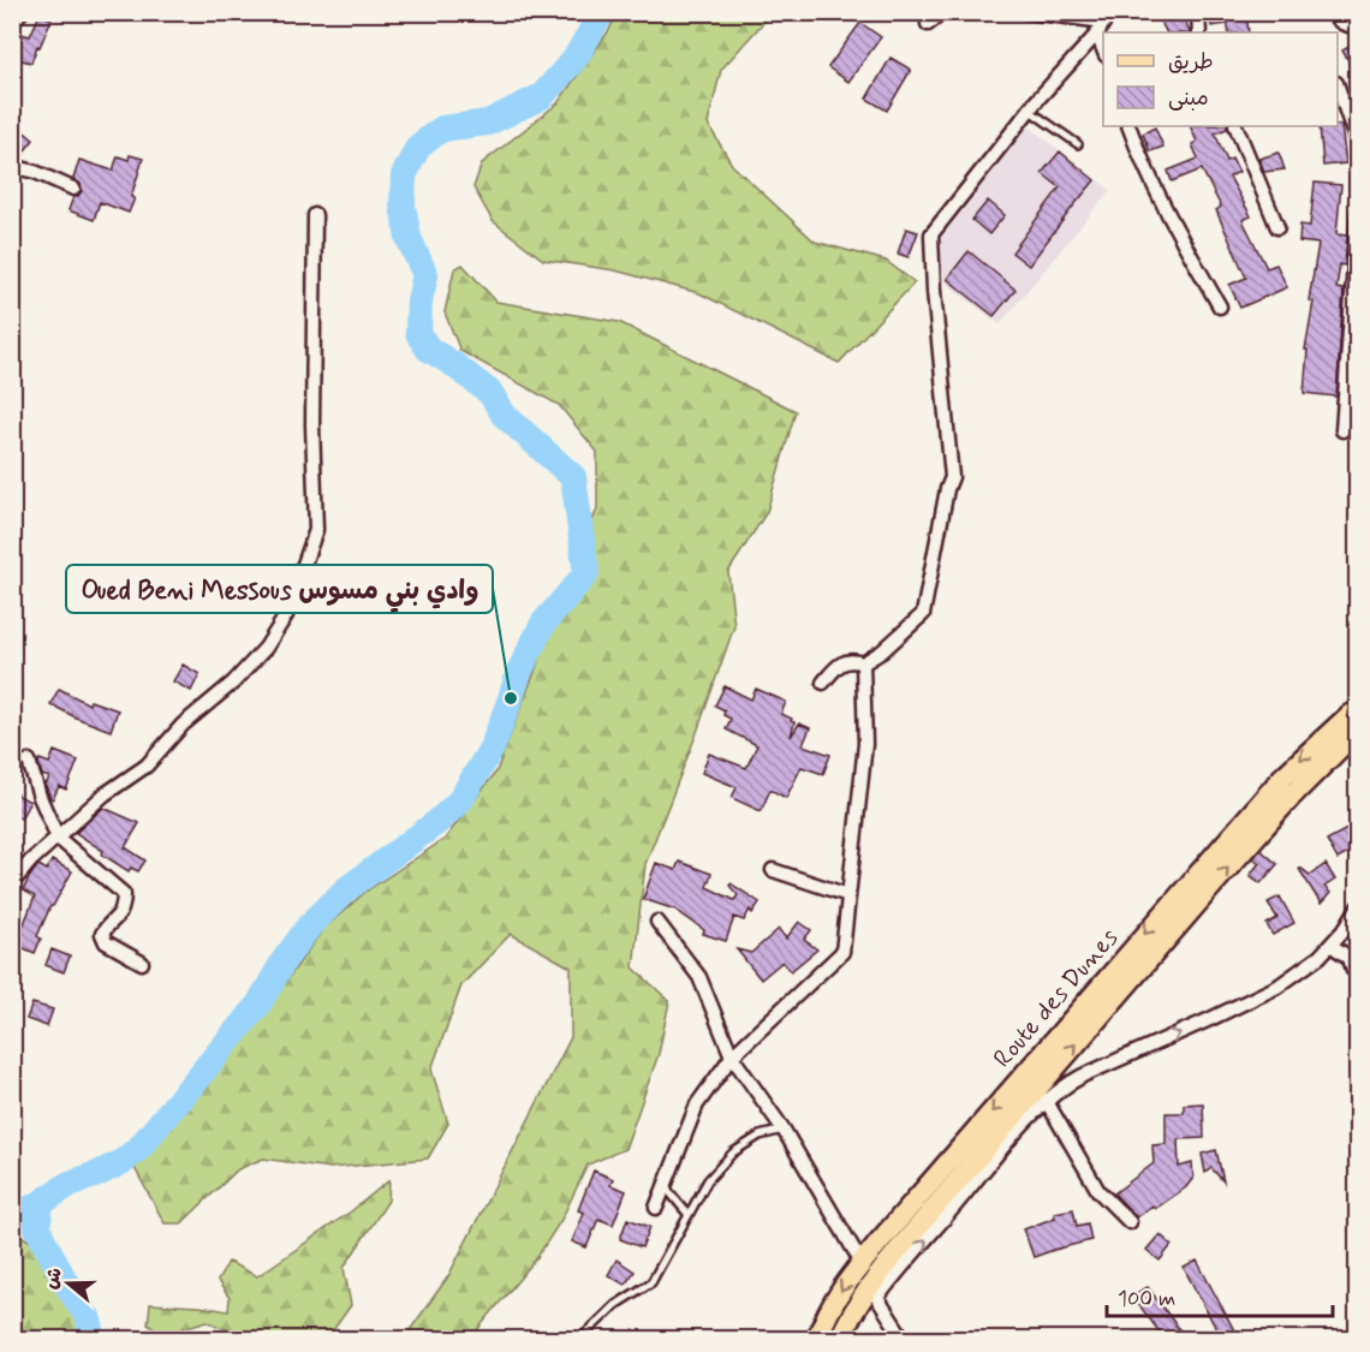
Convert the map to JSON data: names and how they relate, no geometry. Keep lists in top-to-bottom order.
{
  "streets": {
    "main road": ["Route des Dunes"]
  },
  "places": ["Oued Beni Messous وادي بني مسوس"],
  "legend": ["طريق", "مبنى"],
  "scale_bar": "100 m",
  "north": "left"
}
